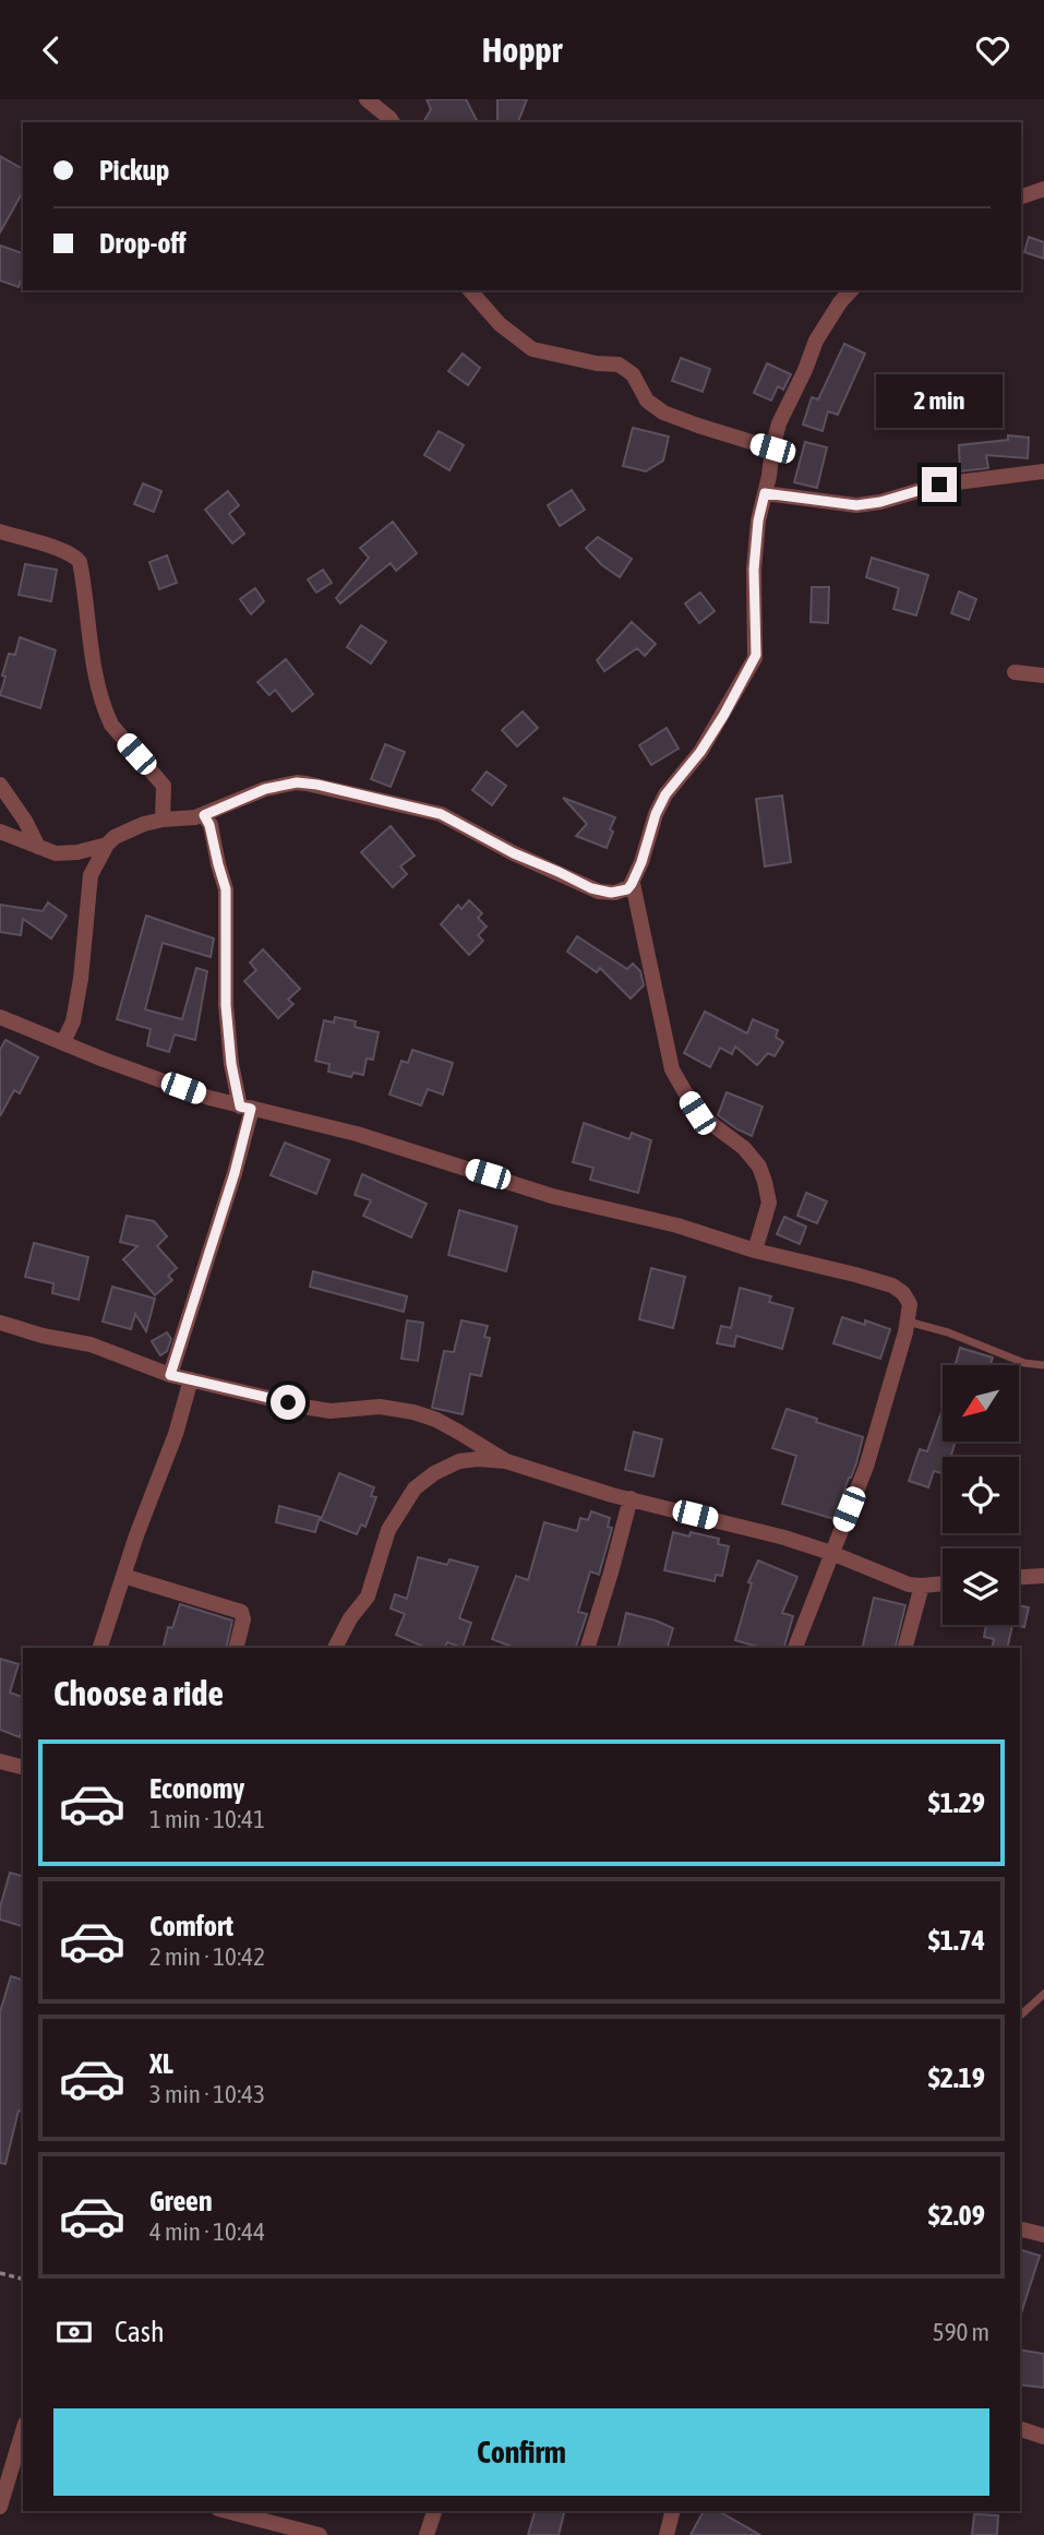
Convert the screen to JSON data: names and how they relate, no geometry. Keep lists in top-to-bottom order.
{
  "north": "bottom left",
  "page": {
    "header": "Hoppr",
    "banner": ["Pickup", "Drop-off"],
    "bubble": "2 min",
    "heading": "Choose a ride",
    "list": [
      {
        "name": "Economy",
        "note": "1 min · 10:41",
        "value": "$1.29"
      },
      {
        "name": "Comfort",
        "note": "2 min · 10:42",
        "value": "$1.74"
      },
      {
        "name": "XL",
        "note": "3 min · 10:43",
        "value": "$2.19"
      },
      {
        "name": "Green",
        "note": "4 min · 10:44",
        "value": "$2.09"
      }
    ],
    "pay": ["Cash", "590 m"],
    "buttons": "Confirm"
  }
}
